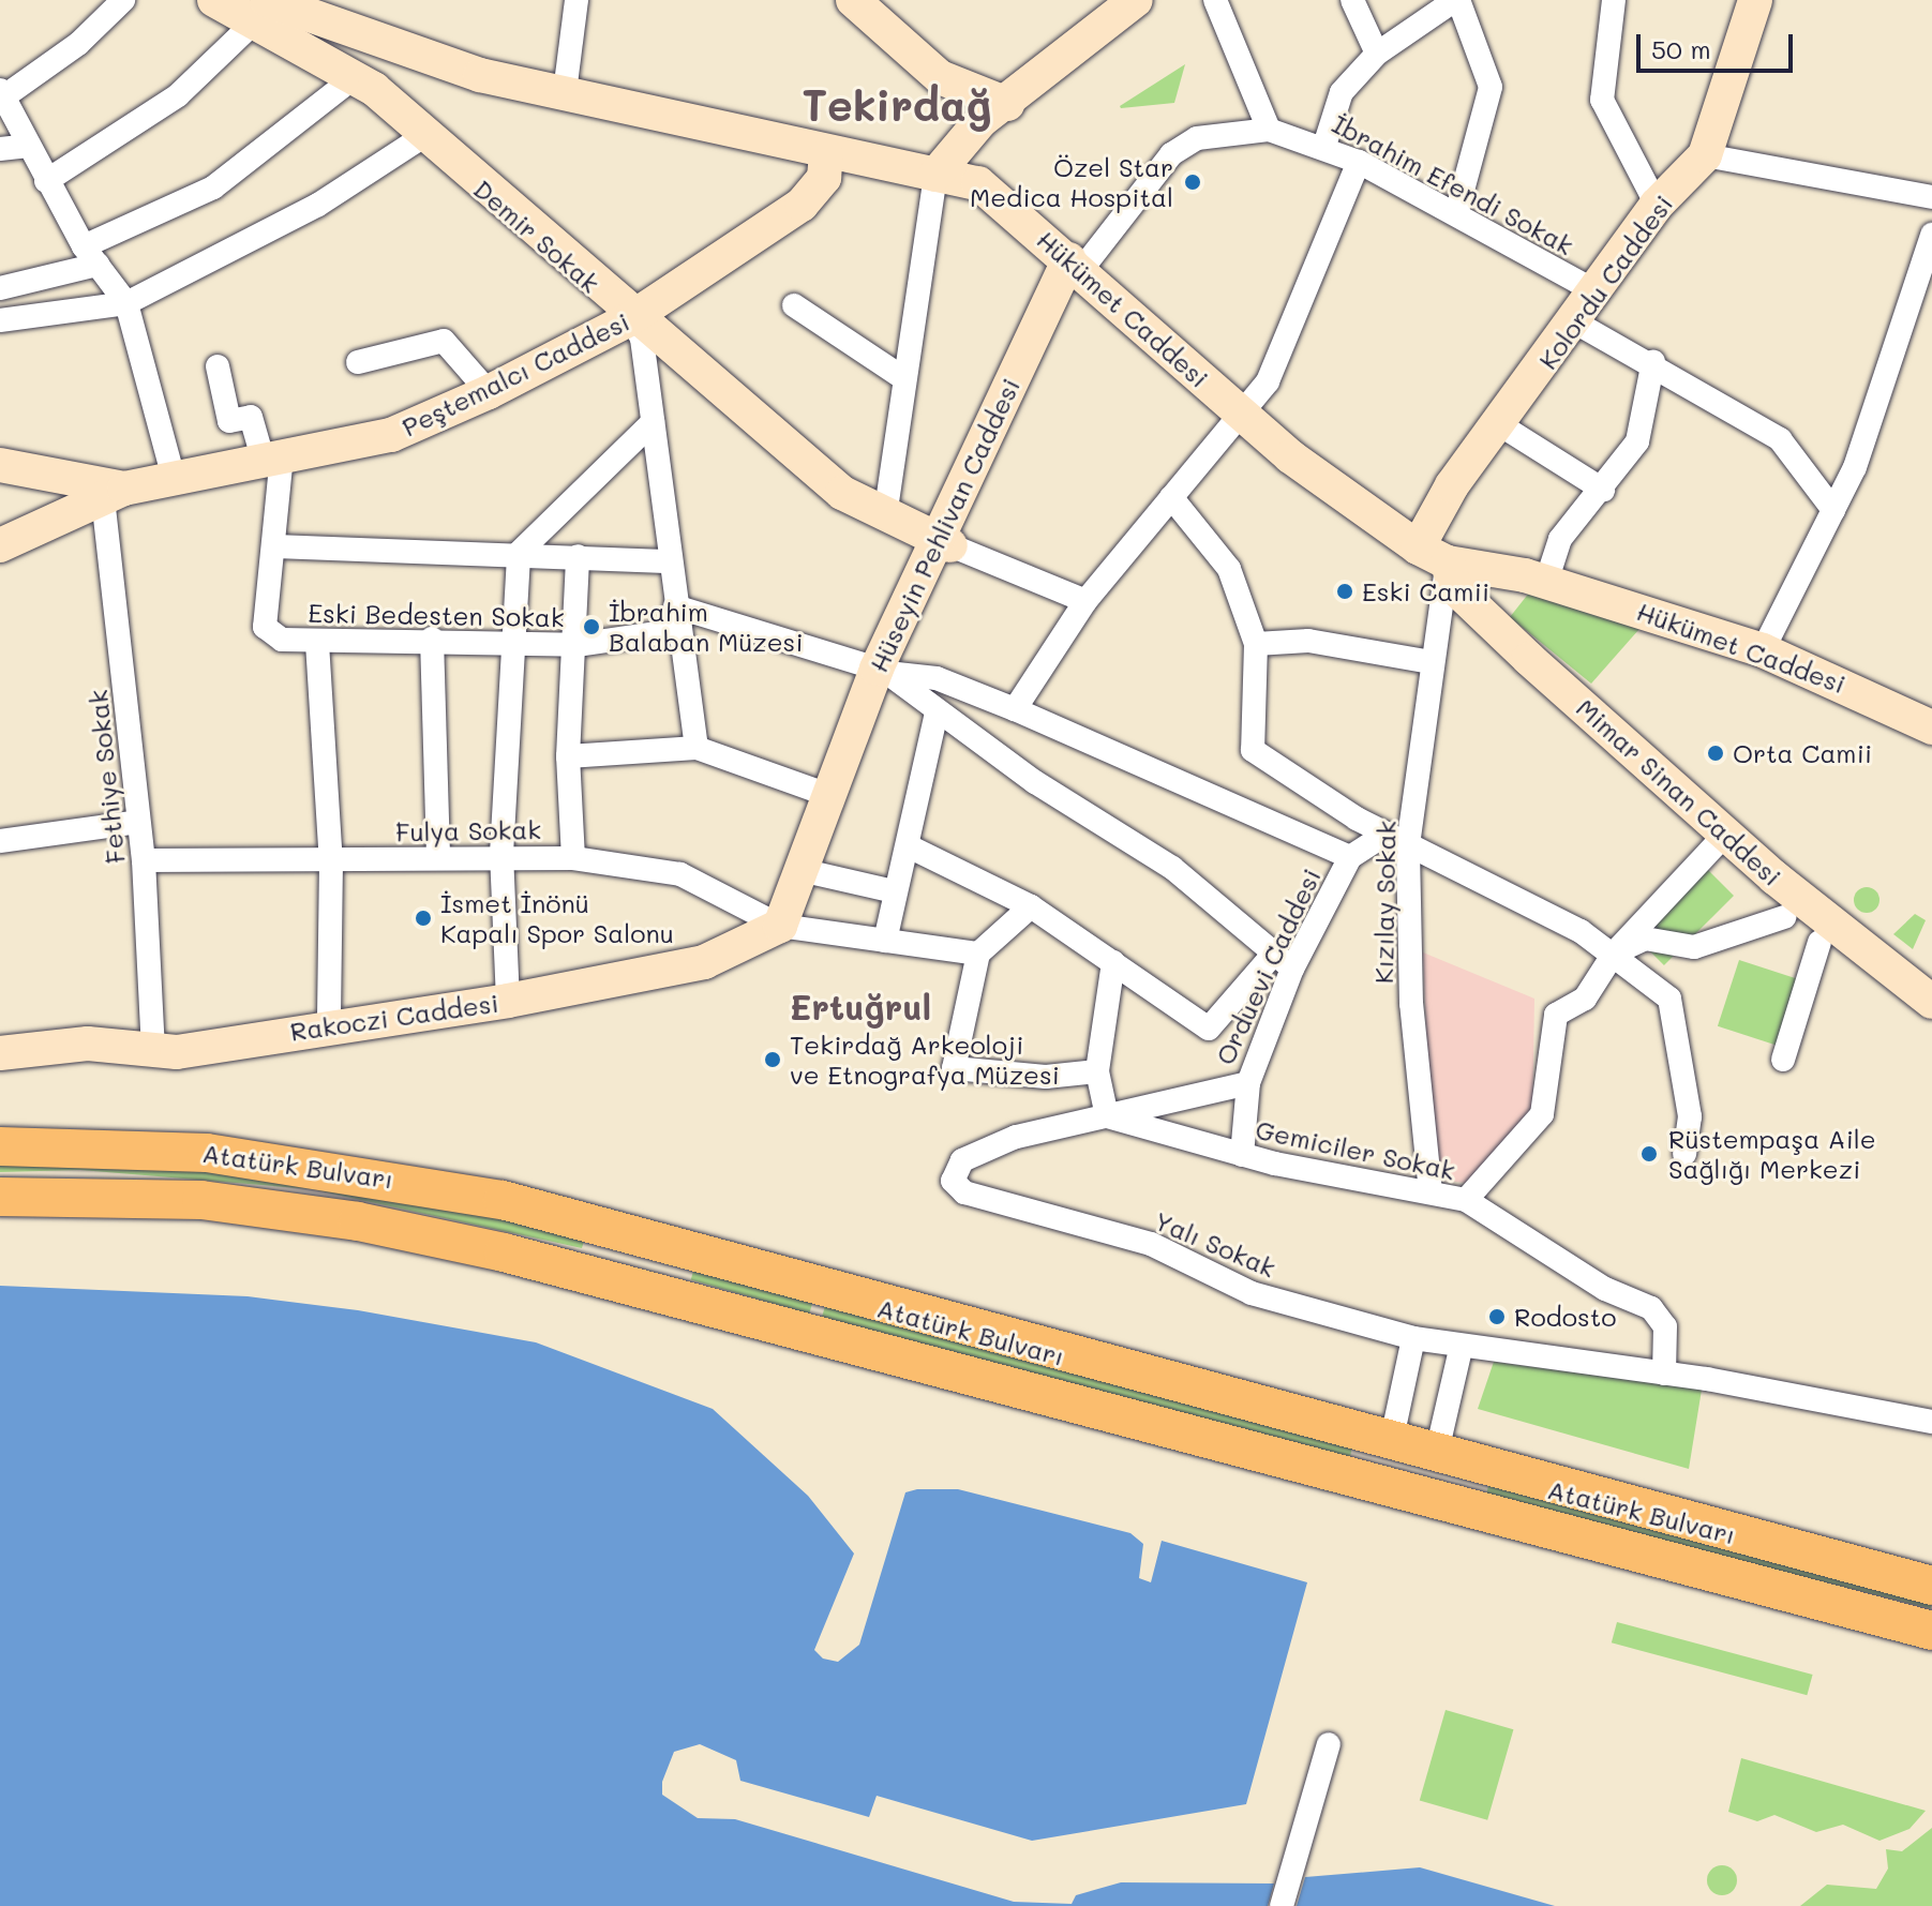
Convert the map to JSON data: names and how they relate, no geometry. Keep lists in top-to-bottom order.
{
  "streets": {
    "main road": ["Atatürk Bulvarı"],
    "street": [
      "İbrahim Efendi Sokak",
      "Demir Sokak",
      "Kolordu Caddesi",
      "Hükümet Caddesi",
      "Peştemalcı Caddesi",
      "Hüseyin Pehlivan Caddesi",
      "Eski Bedesten Sokak",
      "Fethiye Sokak",
      "Mimar Sinan Caddesi",
      "Fulya Sokak",
      "Kızılay Sokak",
      "Orduevi Caddesi",
      "Rakoczi Caddesi",
      "Gemiciler Sokak",
      "Yalı Sokak"
    ]
  },
  "crossings": [
    ["İbrahim Efendi Sokak", "Kolordu Caddesi"],
    ["Demir Sokak", "Hükümet Caddesi"],
    ["Demir Sokak", "Peştemalcı Caddesi"],
    ["Demir Sokak", "Hüseyin Pehlivan Caddesi"],
    ["Kolordu Caddesi", "Hükümet Caddesi"],
    ["Kolordu Caddesi", "Mimar Sinan Caddesi"],
    ["Kolordu Caddesi", "Kızılay Sokak"],
    ["Hükümet Caddesi", "Peştemalcı Caddesi"],
    ["Hükümet Caddesi", "Hüseyin Pehlivan Caddesi"],
    ["Hükümet Caddesi", "Mimar Sinan Caddesi"],
    ["Hükümet Caddesi", "Kızılay Sokak"],
    ["Peştemalcı Caddesi", "Eski Bedesten Sokak"],
    ["Peştemalcı Caddesi", "Fethiye Sokak"],
    ["Hüseyin Pehlivan Caddesi", "Eski Bedesten Sokak"],
    ["Hüseyin Pehlivan Caddesi", "Fulya Sokak"],
    ["Hüseyin Pehlivan Caddesi", "Rakoczi Caddesi"],
    ["Eski Bedesten Sokak", "Orduevi Caddesi"],
    ["Fethiye Sokak", "Fulya Sokak"],
    ["Fethiye Sokak", "Rakoczi Caddesi"],
    ["Mimar Sinan Caddesi", "Kızılay Sokak"],
    ["Fulya Sokak", "Rakoczi Caddesi"],
    ["Kızılay Sokak", "Gemiciler Sokak"],
    ["Orduevi Caddesi", "Gemiciler Sokak"],
    ["Orduevi Caddesi", "Yalı Sokak"],
    ["Gemiciler Sokak", "Yalı Sokak"]
  ],
  "districts": ["Tekirdağ", "Ertuğrul"],
  "places": [
    "Özel Star Medica Hospital",
    "Eski Camii",
    "İbrahim Balaban Müzesi",
    "Orta Camii",
    "İsmet İnönü Kapalı Spor Salonu",
    "Tekirdağ Arkeoloji ve Etnografya Müzesi",
    "Rüstempaşa Aile Sağlığı Merkezi",
    "Rodosto"
  ],
  "scale_bar": "50 m"
}
